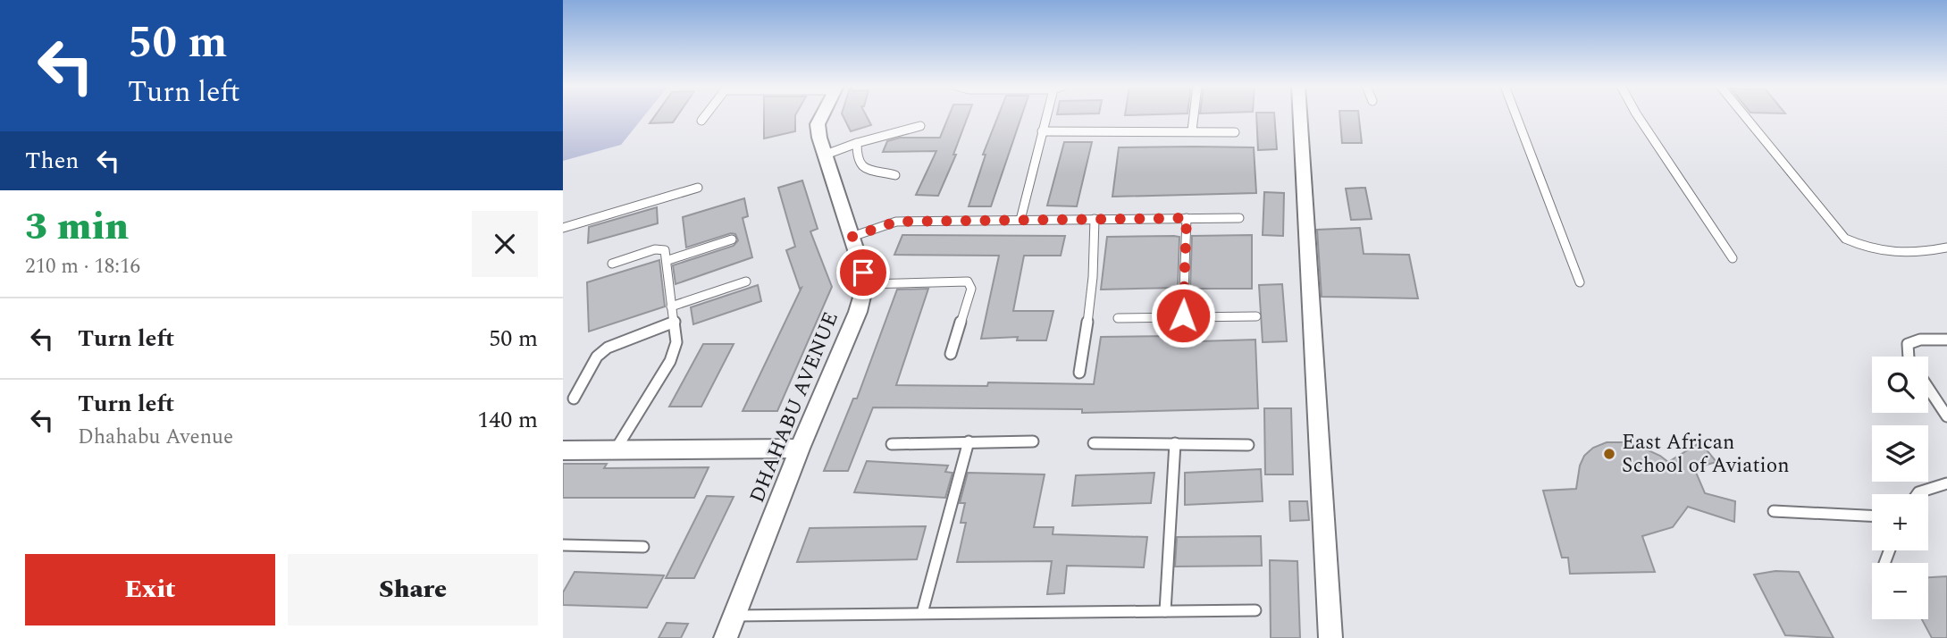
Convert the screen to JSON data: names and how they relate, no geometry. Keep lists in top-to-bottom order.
{
  "streets": {
    "street": ["DHAHABU AVENUE"]
  },
  "places": ["East African School of Aviation"],
  "page": {
    "turn": ["50 m", "Turn left"],
    "then": "Then",
    "heading": ["3 min", "210 m · 18:16"],
    "list": [
      {
        "name": "Turn left",
        "value": "50 m"
      },
      {
        "name": "Turn left",
        "note": "Dhahabu Avenue",
        "value": "140 m"
      }
    ],
    "map_buttons": ["+", "−"],
    "buttons": ["Exit", "Share"]
  }
}
